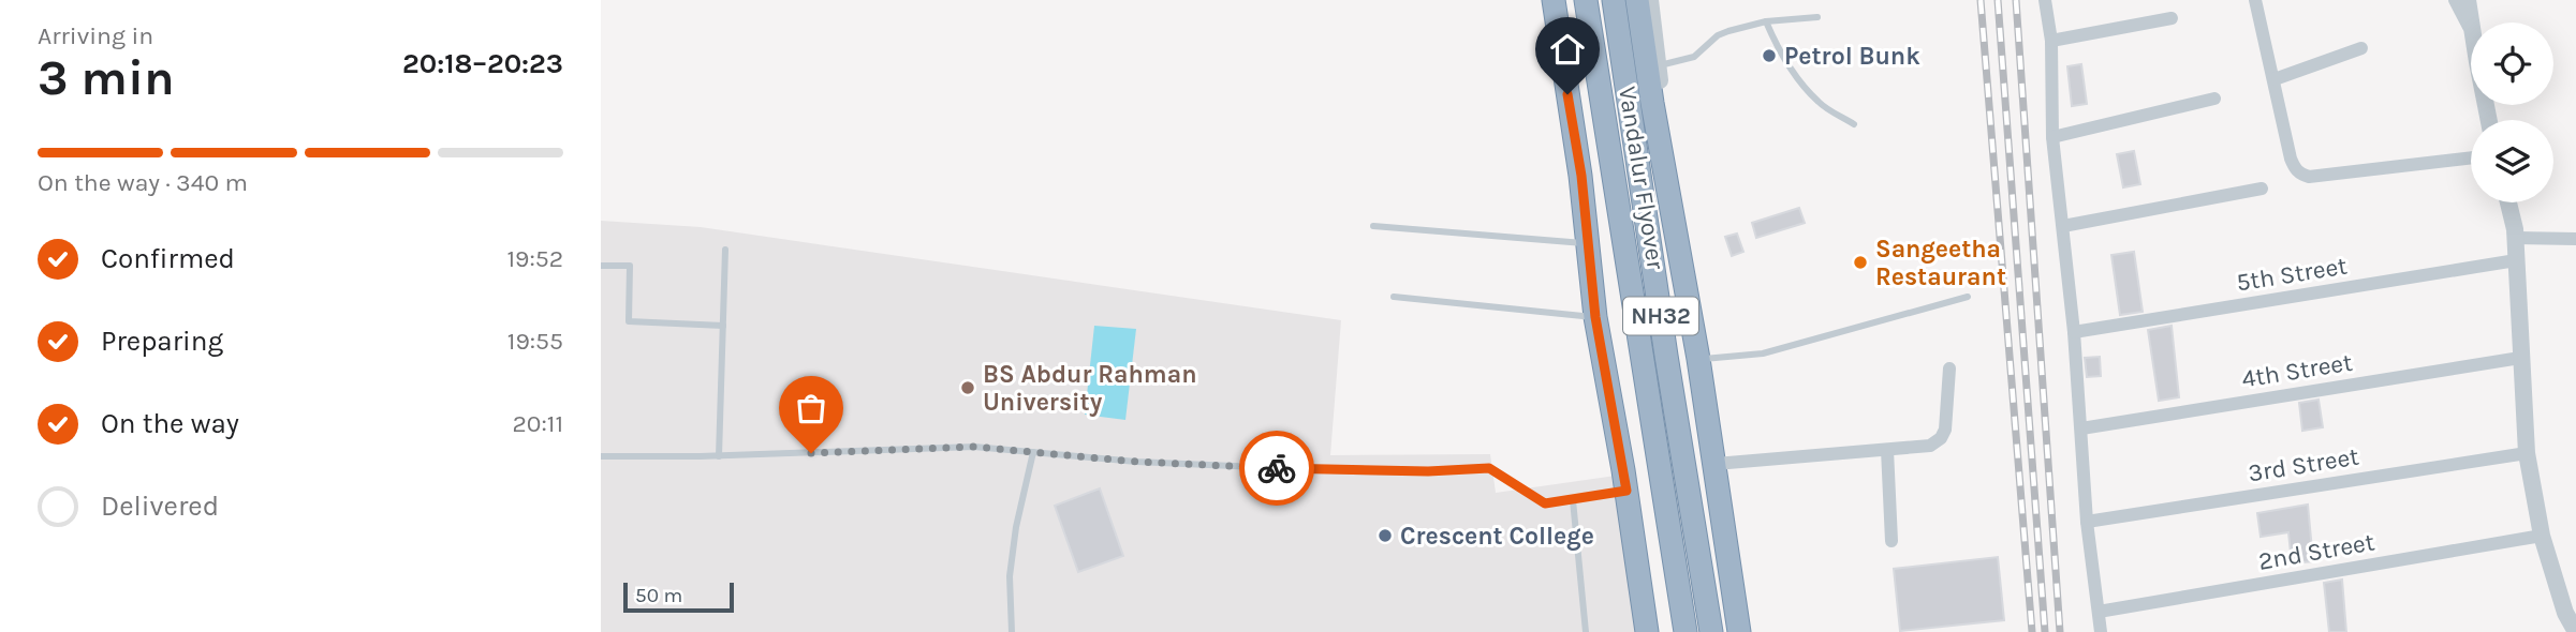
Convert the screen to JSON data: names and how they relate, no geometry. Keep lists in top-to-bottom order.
{
  "streets": {
    "highway": ["Vandalur Flyover", "NH32"],
    "street": [
      "5th Street",
      "4th Street",
      "3rd Street",
      "2nd Street"
    ]
  },
  "places": [
    "Petrol Bunk",
    "Sangeetha Restaurant",
    "BS Abdur Rahman University",
    "Crescent College"
  ],
  "scale_bar": "50 m",
  "page": {
    "heading": ["3 min", "Arriving in", "20:18–20:23"],
    "bar": "On the way · 340 m",
    "list": [
      ["Confirmed", "19:52"],
      ["Preparing", "19:55"],
      ["On the way", "20:11"],
      "Delivered"
    ],
    "scale": "50 m"
  }
}
